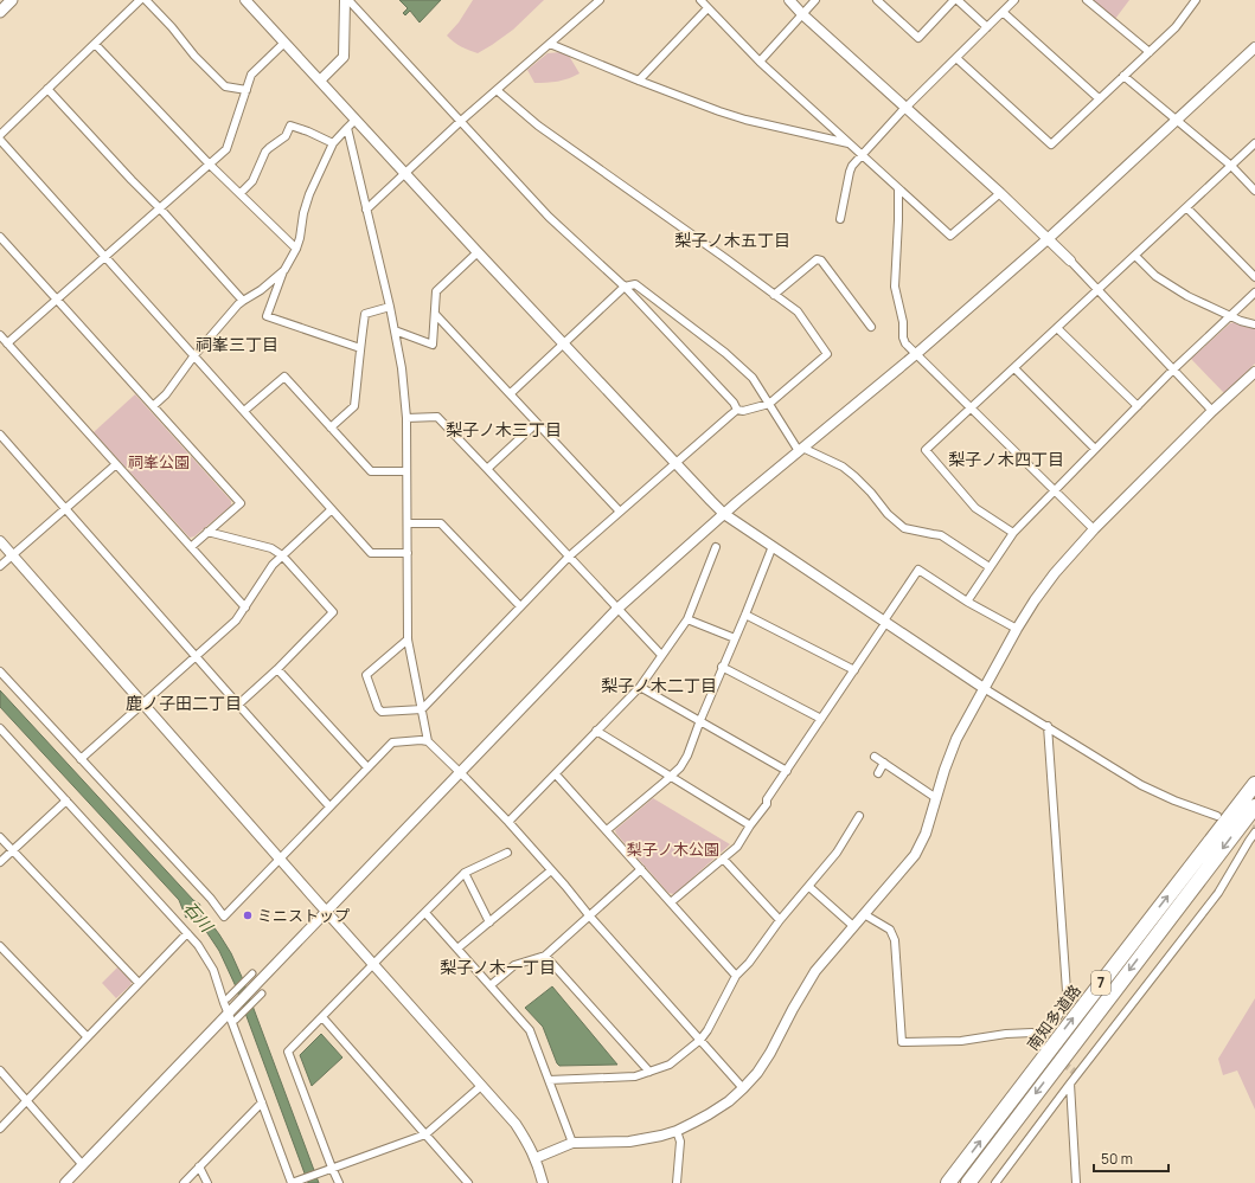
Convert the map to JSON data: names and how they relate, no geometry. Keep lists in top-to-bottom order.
{
  "streets": {
    "highway": ["7", "南知多道路"]
  },
  "districts": [
    "梨子ノ木五丁目",
    "祠峯三丁目",
    "梨子ノ木三丁目",
    "梨子ノ木四丁目",
    "梨子ノ木二丁目",
    "鹿ノ子田二丁目",
    "梨子ノ木一丁目"
  ],
  "water": ["石川"],
  "parks": ["祠峯公園", "梨子ノ木公園"],
  "places": ["ミニストップ"],
  "scale_bar": "50 m"
}
